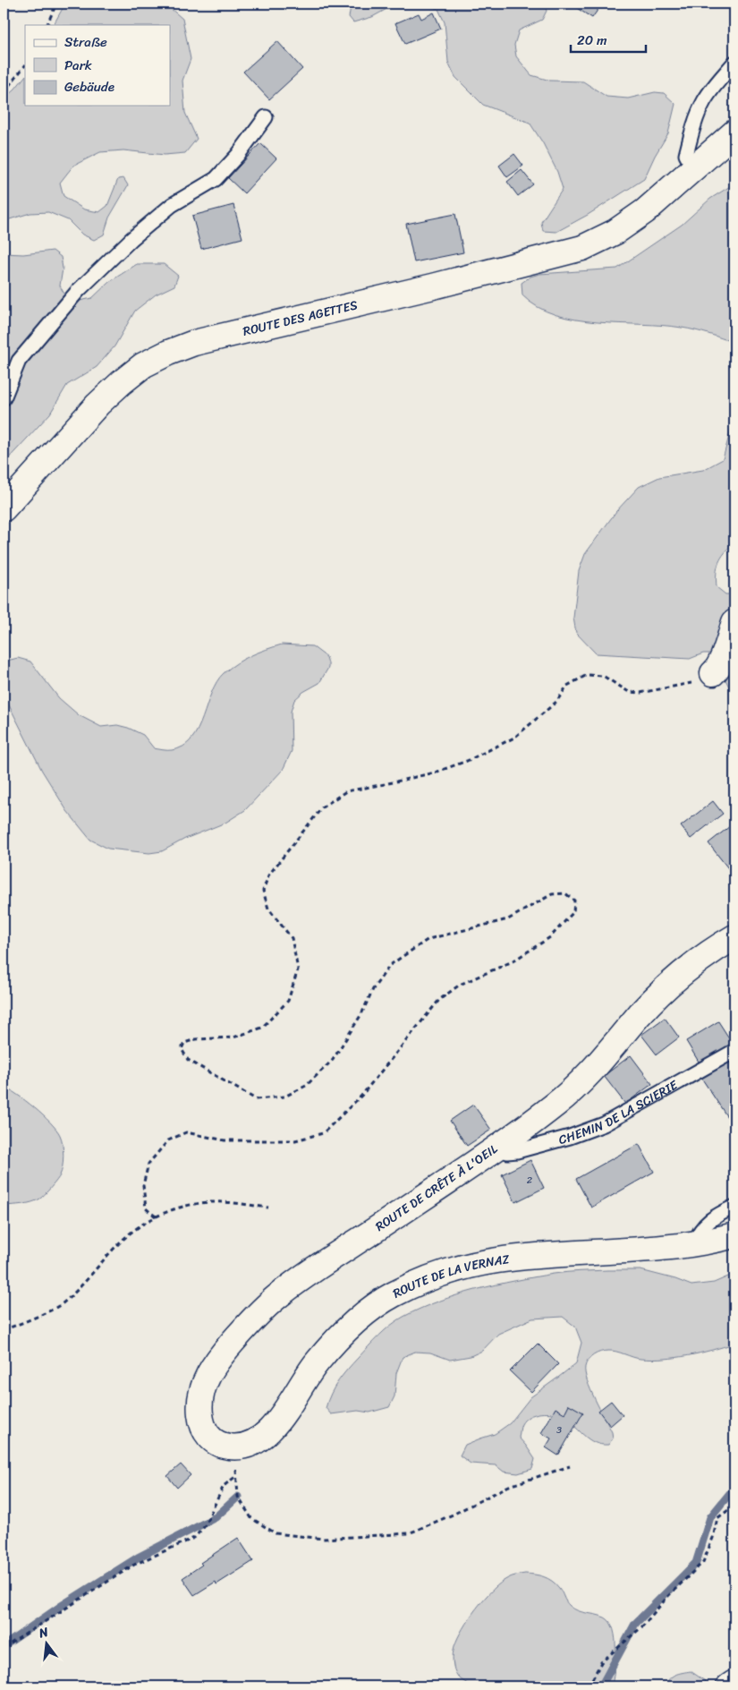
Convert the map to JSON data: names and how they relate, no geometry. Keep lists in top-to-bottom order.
{
  "streets": {
    "street": ["ROUTE DES AGETTES", "ROUTE DE CRÊTE À L'OEIL", "ROUTE DE LA VERNAZ"],
    "lane": ["CHEMIN DE LA SCIERIE"]
  },
  "crossings": [
    ["CHEMIN DE LA SCIERIE", "ROUTE DE CRÊTE À L'OEIL"],
    ["ROUTE DE CRÊTE À L'OEIL", "ROUTE DE LA VERNAZ"]
  ],
  "house_numbers": ["2", "3"],
  "legend": ["Straße", "Park", "Gebäude"],
  "scale_bar": "20 m",
  "north": "top"
}
